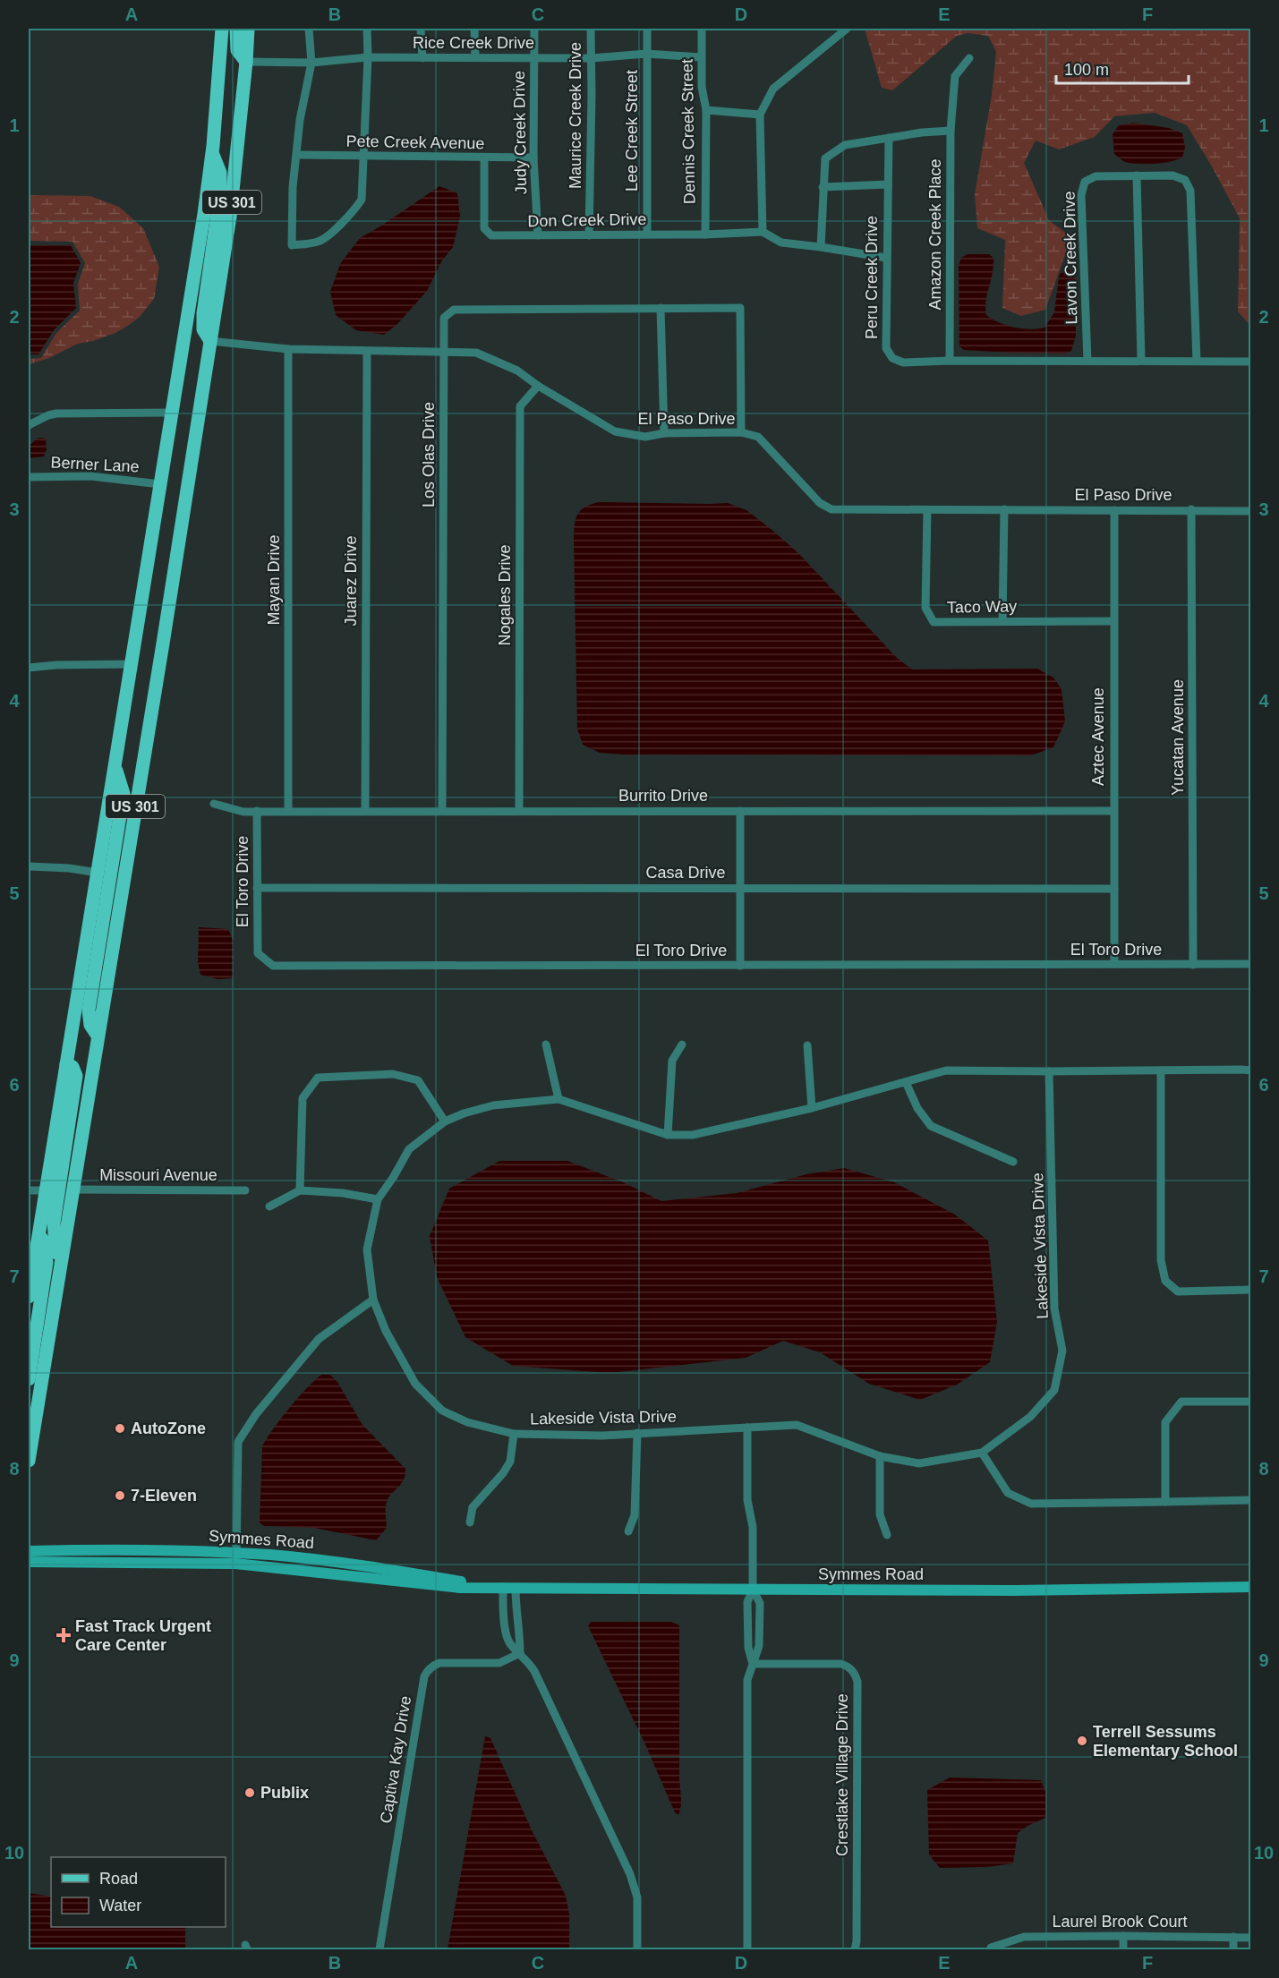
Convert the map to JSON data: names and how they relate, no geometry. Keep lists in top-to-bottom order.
{
  "streets": {
    "main road": ["US 301"],
    "street": [
      "Rice Creek Drive",
      "Maurice Creek Drive",
      "Lee Creek Street",
      "Dennis Creek Street",
      "Judy Creek Drive",
      "Pete Creek Avenue",
      "Don Creek Drive",
      "Amazon Creek Place",
      "Lavon Creek Drive",
      "Peru Creek Drive",
      "El Paso Drive",
      "Los Olas Drive",
      "Berner Lane",
      "Mayan Drive",
      "Juarez Drive",
      "Nogales Drive",
      "Taco Way",
      "Aztec Avenue",
      "Yucatan Avenue",
      "Burrito Drive",
      "Casa Drive",
      "El Toro Drive",
      "Missouri Avenue",
      "Lakeside Vista Drive",
      "Symmes Road",
      "Captiva Kay Drive",
      "Crestlake Village Drive",
      "Laurel Brook Court"
    ]
  },
  "crossings": [
    ["Rice Creek Drive", "Maurice Creek Drive"],
    ["Rice Creek Drive", "Lee Creek Street"],
    ["Rice Creek Drive", "Dennis Creek Street"],
    ["Rice Creek Drive", "Judy Creek Drive"],
    ["Rice Creek Drive", "US 301"],
    ["Maurice Creek Drive", "Don Creek Drive"],
    ["Lee Creek Street", "Don Creek Drive"],
    ["Dennis Creek Street", "Don Creek Drive"],
    ["Judy Creek Drive", "Pete Creek Avenue"],
    ["Judy Creek Drive", "Don Creek Drive"],
    ["Pete Creek Avenue", "Don Creek Drive"],
    ["US 301", "El Paso Drive"],
    ["US 301", "Berner Lane"],
    ["US 301", "Missouri Avenue"],
    ["Amazon Creek Place", "Peru Creek Drive"],
    ["El Paso Drive", "Los Olas Drive"],
    ["El Paso Drive", "Mayan Drive"],
    ["El Paso Drive", "Juarez Drive"],
    ["El Paso Drive", "Nogales Drive"],
    ["El Paso Drive", "Taco Way"],
    ["El Paso Drive", "Aztec Avenue"],
    ["El Paso Drive", "Yucatan Avenue"],
    ["Los Olas Drive", "Burrito Drive"],
    ["Mayan Drive", "Burrito Drive"],
    ["Juarez Drive", "Burrito Drive"],
    ["Nogales Drive", "Burrito Drive"],
    ["Taco Way", "Aztec Avenue"],
    ["Aztec Avenue", "Burrito Drive"],
    ["Aztec Avenue", "Casa Drive"],
    ["Aztec Avenue", "El Toro Drive"],
    ["Yucatan Avenue", "El Toro Drive"],
    ["Burrito Drive", "El Toro Drive"],
    ["Casa Drive", "El Toro Drive"]
  ],
  "places": {
    "other": [
      "AutoZone",
      "7-Eleven",
      "Terrell Sessums Elementary School",
      "Publix"
    ],
    "health": ["Fast Track Urgent Care Center"]
  },
  "legend": ["Road", "Water"],
  "scale_bar": "100 m",
  "grid": {
    "columns": [
      "A",
      "B",
      "C",
      "D",
      "E",
      "F"
    ],
    "rows": [
      "1",
      "2",
      "3",
      "4",
      "5",
      "6",
      "7",
      "8",
      "9",
      "10"
    ]
  }
}
